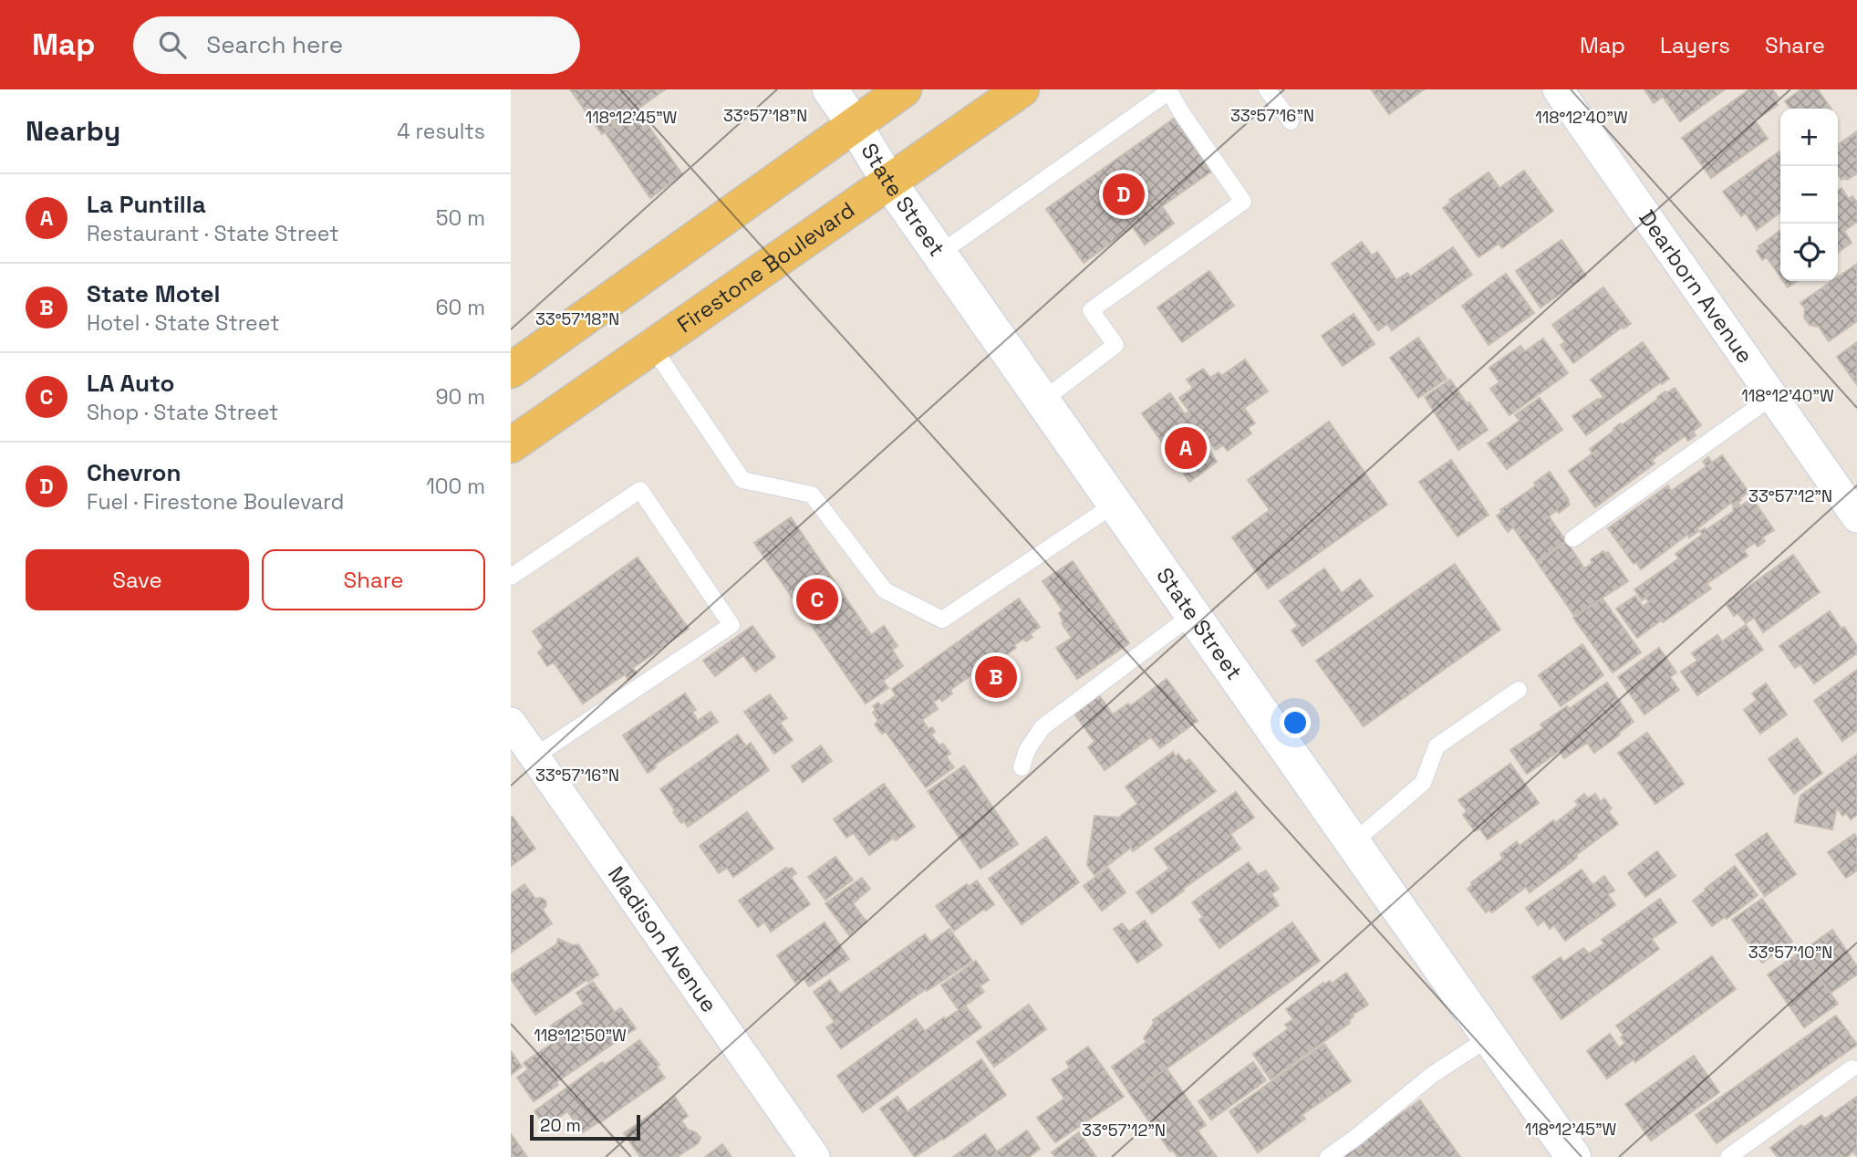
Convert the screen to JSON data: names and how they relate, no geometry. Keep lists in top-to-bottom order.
{
  "streets": {
    "main road": ["State Street", "Firestone Boulevard"],
    "street": ["Dearborn Avenue", "Madison Avenue"]
  },
  "crossings": [
    ["State Street", "Firestone Boulevard"]
  ],
  "scale_bar": "20 m",
  "page": {
    "header": "Map",
    "search": "Search here",
    "nav": ["Map", "Layers", "Share"],
    "heading": ["Nearby", "4 results"],
    "map_buttons": ["+", "−"],
    "pins": [
      "D",
      "A",
      "C",
      "B"
    ],
    "list": [
      {
        "mark": "A",
        "name": "La Puntilla",
        "note": "Restaurant · State Street",
        "value": "50 m"
      },
      {
        "mark": "B",
        "name": "State Motel",
        "note": "Hotel · State Street",
        "value": "60 m"
      },
      {
        "mark": "C",
        "name": "LA Auto",
        "note": "Shop · State Street",
        "value": "90 m"
      },
      {
        "mark": "D",
        "name": "Chevron",
        "note": "Fuel · Firestone Boulevard",
        "value": "100 m"
      }
    ],
    "buttons": ["Save", "Share"],
    "scale": "20 m"
  },
  "coordinates": [
    "33°57'18\"N",
    "33°57'16\"N",
    "118°12'45\"W",
    "118°12'40\"W",
    "33°57'12\"N",
    "33°57'10\"N",
    "118°12'50\"W"
  ]
}
